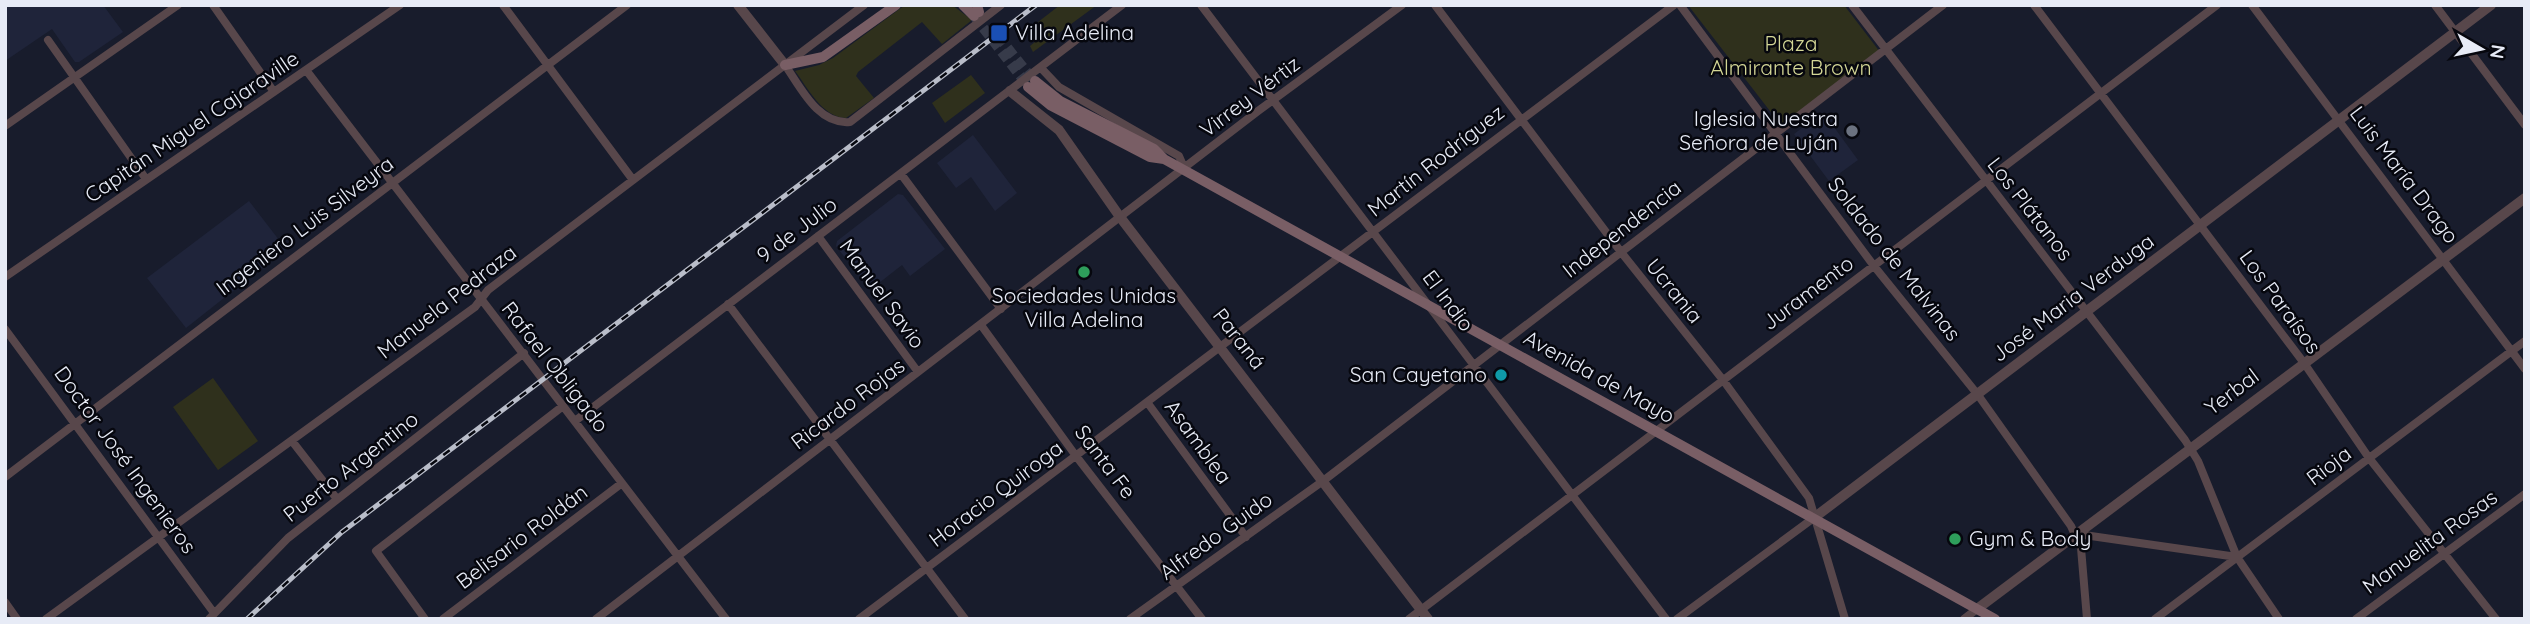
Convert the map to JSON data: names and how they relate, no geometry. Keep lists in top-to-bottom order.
{
  "streets": {
    "main road": ["Avenida de Mayo"],
    "street": [
      "Virrey Vértiz",
      "Capitán Miguel Cajaraville",
      "Martín Rodríguez",
      "Luis María Drago",
      "Los Plátanos",
      "Ingeniero Luis Silveyra",
      "Independencia",
      "9 de Julio",
      "Soldado de Malvinas",
      "Ucrania",
      "Juramento",
      "Manuel Savio",
      "José Maria Verduga",
      "El Indio",
      "Manuela Pedraza",
      "Los Paraísos",
      "Paraná",
      "Rafael Obligado",
      "Yerbal",
      "Ricardo Rojas",
      "Asamblea",
      "Doctor José Ingenieros",
      "Santa Fe",
      "Rioja",
      "Puerto Argentino",
      "Horacio Quiroga",
      "Alfredo Guido",
      "Belisario Roldán",
      "Manuelita Rosas"
    ]
  },
  "crossings": [
    ["Virrey Vértiz", "El Indio"],
    ["Virrey Vértiz", "Paraná"],
    ["Virrey Vértiz", "Avenida de Mayo"],
    ["Virrey Vértiz", "Ricardo Rojas"],
    ["Capitán Miguel Cajaraville", "Rafael Obligado"],
    ["Martín Rodríguez", "Ucrania"],
    ["Martín Rodríguez", "El Indio"],
    ["Martín Rodríguez", "Paraná"],
    ["Martín Rodríguez", "Avenida de Mayo"],
    ["Martín Rodríguez", "Horacio Quiroga"],
    ["Luis María Drago", "José Maria Verduga"],
    ["Luis María Drago", "Yerbal"],
    ["Luis María Drago", "Rioja"],
    ["Los Plátanos", "Independencia"],
    ["Los Plátanos", "Juramento"],
    ["Los Plátanos", "José Maria Verduga"],
    ["Los Plátanos", "Yerbal"],
    ["Los Plátanos", "Rioja"],
    ["Ingeniero Luis Silveyra", "Rafael Obligado"],
    ["Ingeniero Luis Silveyra", "Doctor José Ingenieros"],
    ["Independencia", "Soldado de Malvinas"],
    ["Independencia", "Ucrania"],
    ["Independencia", "El Indio"],
    ["Independencia", "Paraná"],
    ["Independencia", "Avenida de Mayo"],
    ["Independencia", "Alfredo Guido"],
    ["9 de Julio", "Manuel Savio"],
    ["9 de Julio", "Paraná"],
    ["9 de Julio", "Rafael Obligado"],
    ["9 de Julio", "Avenida de Mayo"],
    ["Soldado de Malvinas", "Juramento"],
    ["Soldado de Malvinas", "José Maria Verduga"],
    ["Soldado de Malvinas", "Yerbal"],
    ["Ucrania", "Juramento"],
    ["Ucrania", "José Maria Verduga"],
    ["Ucrania", "Avenida de Mayo"],
    ["Juramento", "El Indio"],
    ["Juramento", "Los Paraísos"],
    ["Juramento", "Paraná"],
    ["Juramento", "Avenida de Mayo"],
    ["Manuel Savio", "Ricardo Rojas"],
    ["José Maria Verduga", "Los Paraísos"],
    ["José Maria Verduga", "Avenida de Mayo"],
    ["El Indio", "Avenida de Mayo"],
    ["Manuela Pedraza", "Rafael Obligado"],
    ["Manuela Pedraza", "Doctor José Ingenieros"],
    ["Los Paraísos", "Yerbal"],
    ["Los Paraísos", "Rioja"],
    ["Los Paraísos", "Manuelita Rosas"],
    ["Paraná", "Ricardo Rojas"],
    ["Paraná", "Horacio Quiroga"],
    ["Paraná", "Alfredo Guido"],
    ["Rafael Obligado", "Ricardo Rojas"],
    ["Rafael Obligado", "Puerto Argentino"],
    ["Rafael Obligado", "Belisario Roldán"],
    ["Avenida de Mayo", "Yerbal"],
    ["Ricardo Rojas", "Santa Fe"],
    ["Asamblea", "Horacio Quiroga"],
    ["Asamblea", "Alfredo Guido"],
    ["Doctor José Ingenieros", "Puerto Argentino"],
    ["Santa Fe", "Horacio Quiroga"],
    ["Santa Fe", "Alfredo Guido"]
  ],
  "parks": ["Plaza Almirante Brown"],
  "places": {
    "transit": ["Villa Adelina"],
    "other": [
      "Iglesia Nuestra Señora de Luján",
      "Sociedades Unidas Villa Adelina",
      "San Cayetano",
      "Gym & Body"
    ]
  },
  "north": "right"
}
